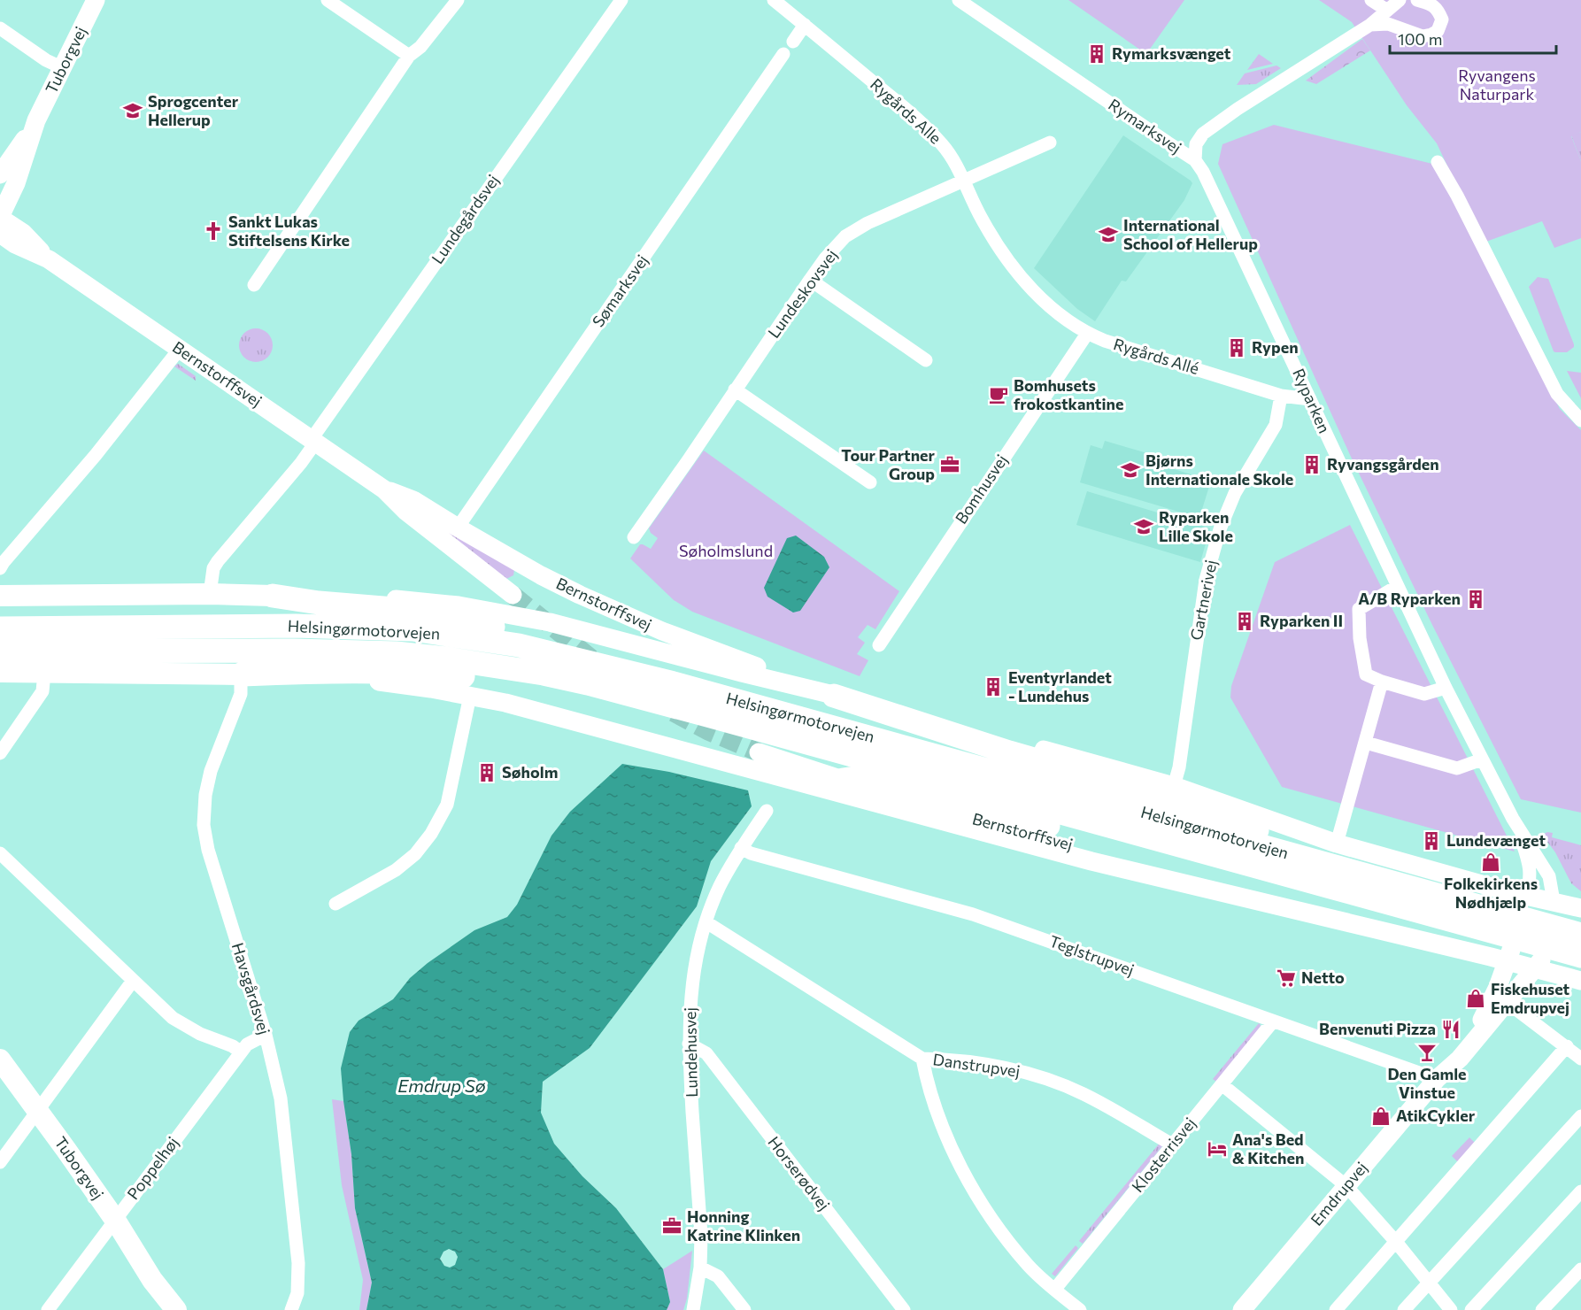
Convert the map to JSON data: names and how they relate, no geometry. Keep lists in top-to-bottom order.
{
  "streets": {
    "highway": ["Helsingørmotorvejen"],
    "main road": ["Tuborgvej"],
    "street": [
      "Rygårds Alle",
      "Rymarksvej",
      "Lundegårdsvej",
      "Sømarksvej",
      "Lundeskovsvej",
      "Rygårds Allé",
      "Bernstorffsvej",
      "Ryparken",
      "Bomhusvej",
      "Gartnerivej",
      "Teglstrupvej",
      "Havsgårdsvej",
      "Lundehusvej",
      "Danstrupvej",
      "Klosterrisvej",
      "Poppelhøj",
      "Horserødvej",
      "Emdrupvej"
    ]
  },
  "crossings": [
    ["Tuborgvej", "Bernstorffsvej"],
    ["Tuborgvej", "Poppelhøj"],
    ["Rygårds Alle", "Lundeskovsvej"],
    ["Rygårds Alle", "Rygårds Allé"],
    ["Rymarksvej", "Ryparken"],
    ["Lundegårdsvej", "Bernstorffsvej"],
    ["Sømarksvej", "Bernstorffsvej"],
    ["Rygårds Allé", "Ryparken"],
    ["Rygårds Allé", "Bomhusvej"],
    ["Rygårds Allé", "Gartnerivej"],
    ["Ryparken", "Emdrupvej"],
    ["Teglstrupvej", "Lundehusvej"],
    ["Teglstrupvej", "Klosterrisvej"],
    ["Teglstrupvej", "Emdrupvej"],
    ["Havsgårdsvej", "Poppelhøj"],
    ["Lundehusvej", "Danstrupvej"],
    ["Lundehusvej", "Horserødvej"],
    ["Danstrupvej", "Klosterrisvej"]
  ],
  "water": ["Emdrup Sø"],
  "parks": ["Ryvangens Naturpark", "Søholmslund"],
  "places": {
    "building": [
      "Rymarksvænget",
      "Rypen",
      "Ryvangsgården",
      "A/B Ryparken",
      "Ryparken II",
      "Eventyrlandet - Lundehus",
      "Søholm",
      "Lundevænget"
    ],
    "school or university": [
      "Sprogcenter Hellerup",
      "International School of Hellerup",
      "Bjørns Internationale Skole",
      "Ryparken Lille Skole"
    ],
    "church": ["Sankt Lukas Stiftelsens Kirke"],
    "cafe": ["Bomhusets frokostkantine"],
    "office": ["Tour Partner Group", "Honning Katrine Klinken"],
    "shop": ["Folkekirkens Nødhjælp", "Fiskehuset Emdrupvej", "AtikCykler"],
    "supermarket": ["Netto"],
    "restaurant": ["Benvenuti Pizza"],
    "bar": ["Den Gamle Vinstue"],
    "hotel": ["Ana's Bed & Kitchen"]
  },
  "scale_bar": "100 m"
}
